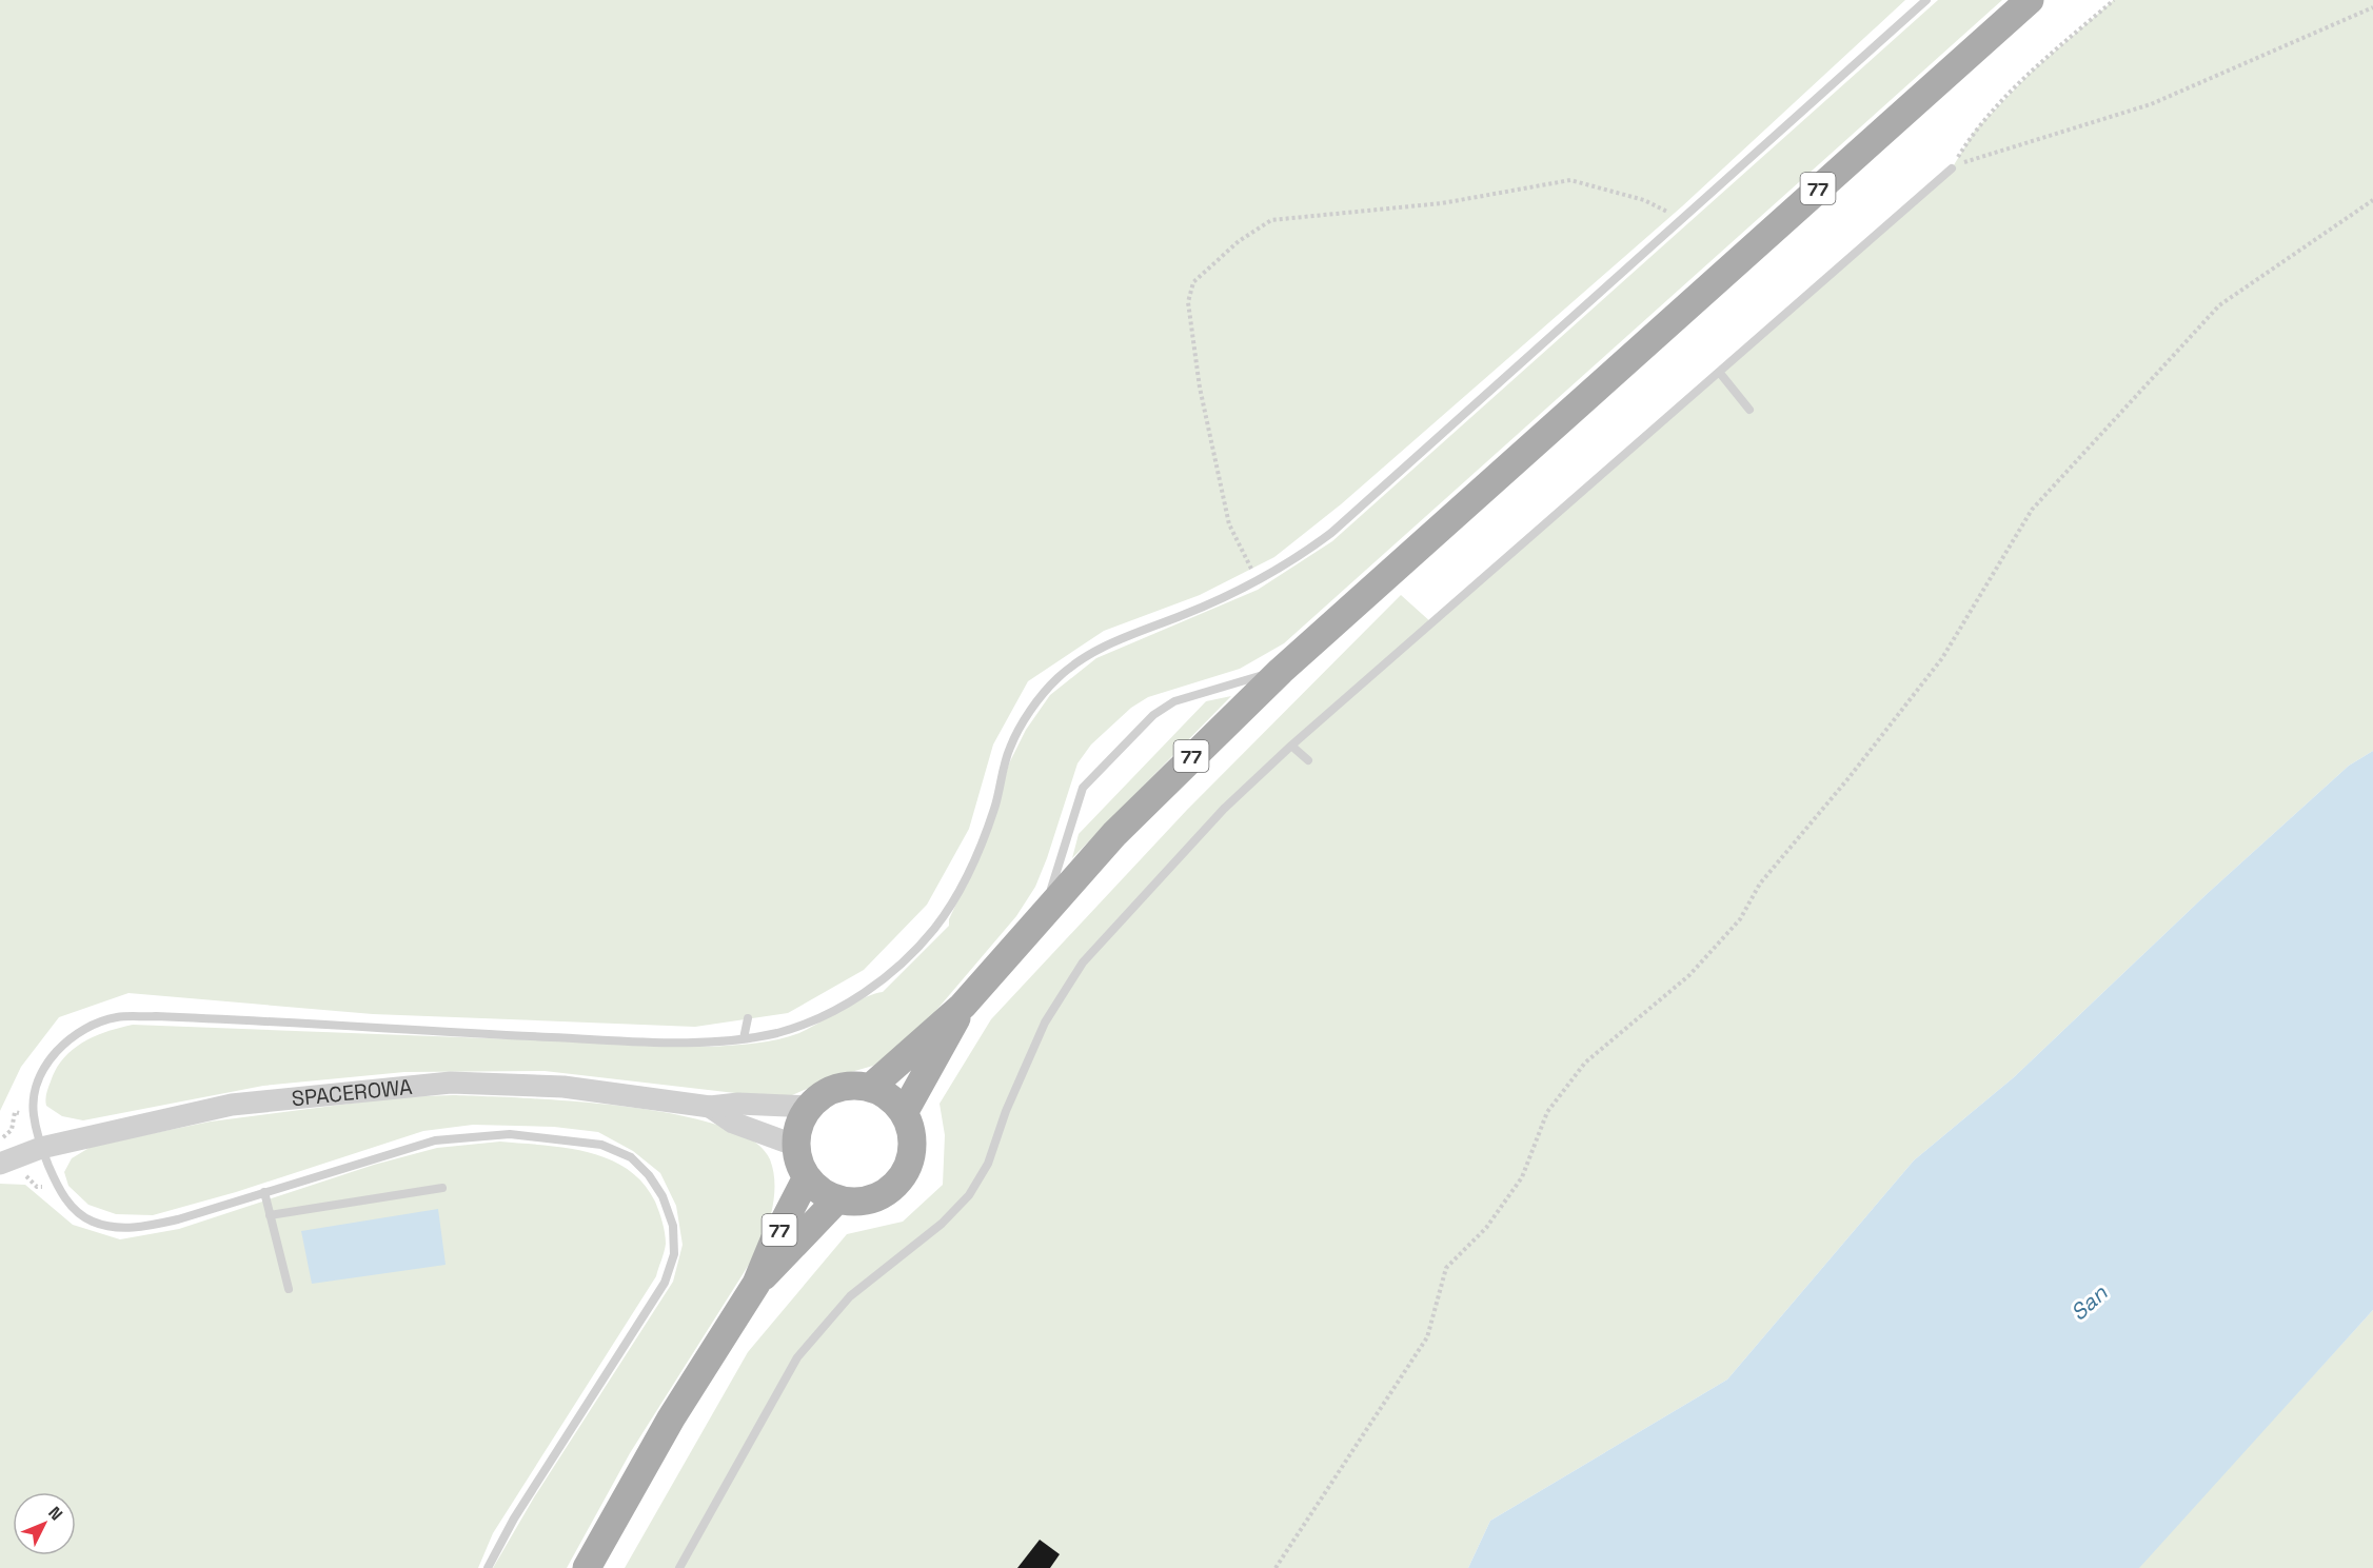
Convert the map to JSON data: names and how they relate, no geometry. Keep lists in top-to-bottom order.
{
  "streets": {
    "main road": ["77"],
    "street": ["SPACEROWA"]
  },
  "crossings": [
    ["77", "SPACEROWA"]
  ],
  "water": ["San"],
  "north": "top right"
}
